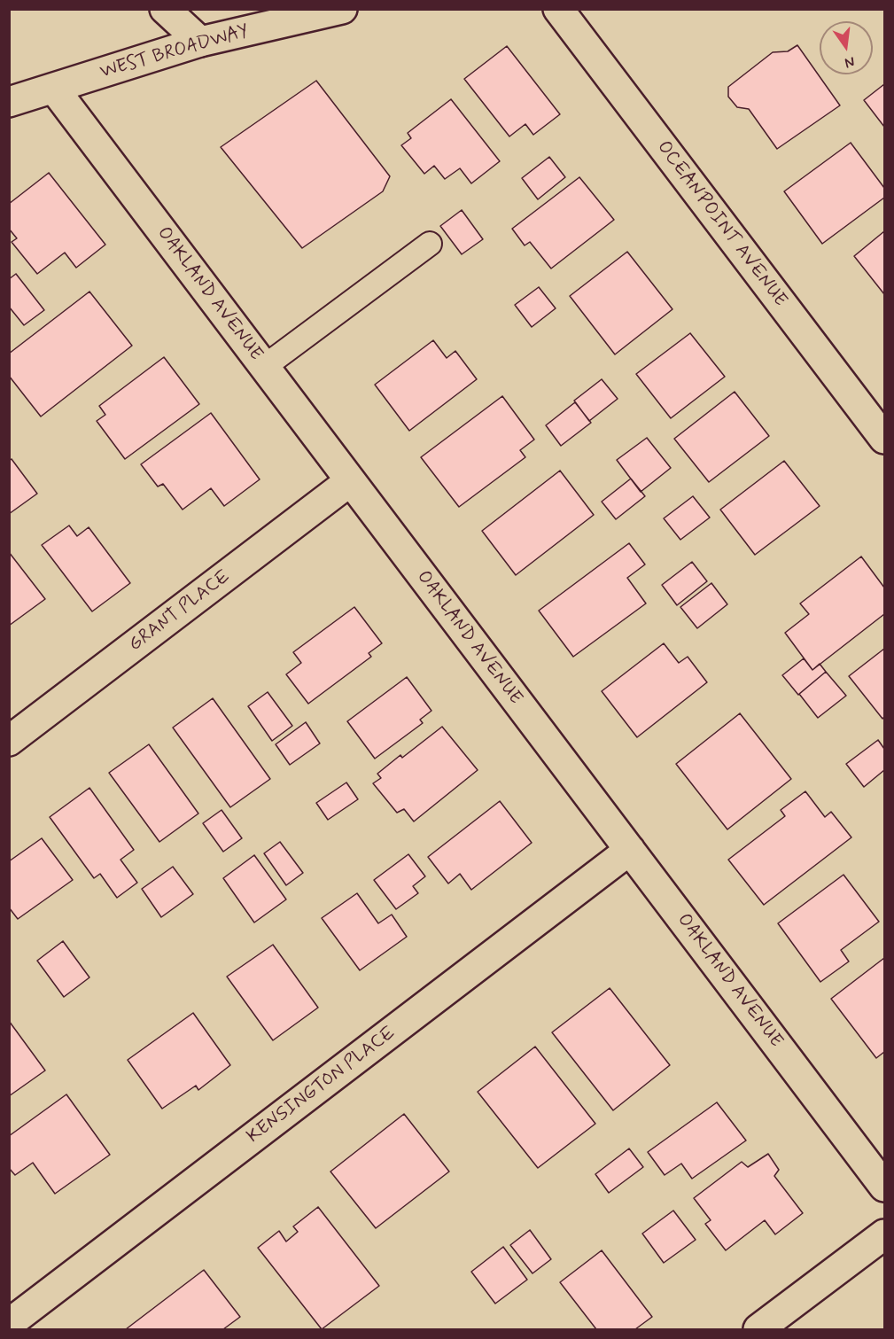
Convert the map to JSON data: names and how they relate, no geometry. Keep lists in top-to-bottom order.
{
  "streets": {
    "street": [
      "WEST BROADWAY",
      "OCEANPOINT AVENUE",
      "OAKLAND AVENUE",
      "GRANT PLACE",
      "KENSINGTON PLACE"
    ]
  },
  "crossings": [
    ["WEST BROADWAY", "OAKLAND AVENUE"],
    ["OAKLAND AVENUE", "GRANT PLACE"],
    ["OAKLAND AVENUE", "KENSINGTON PLACE"]
  ],
  "north": "bottom"
}
